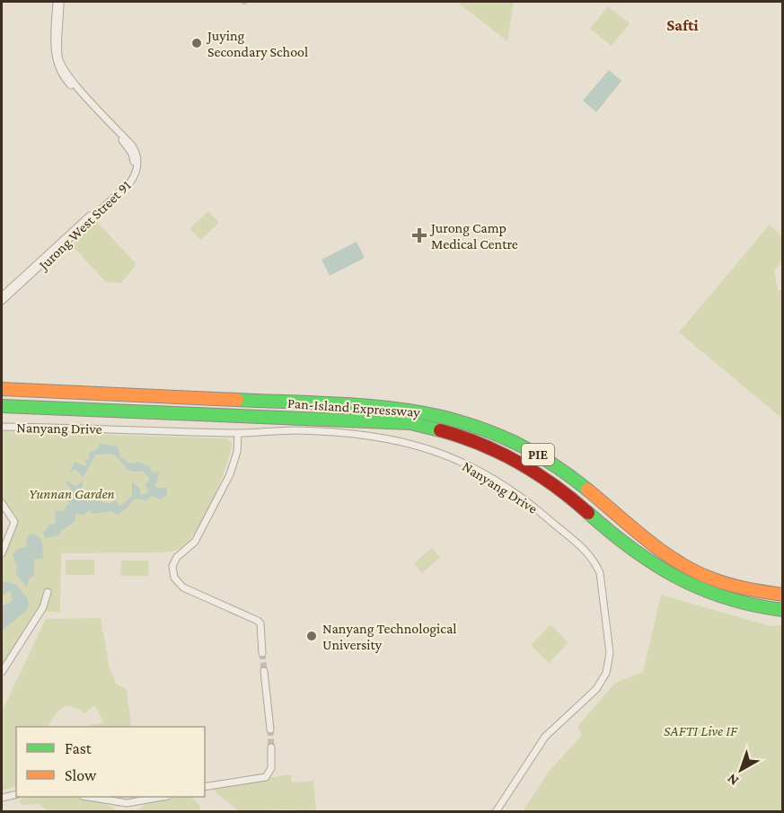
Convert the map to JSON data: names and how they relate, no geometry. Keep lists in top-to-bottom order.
{
  "streets": {
    "highway": ["Pan-Island Expressway", "PIE"],
    "street": ["Jurong West Street 91", "Nanyang Drive"]
  },
  "districts": ["Safti"],
  "parks": ["Yunnan Garden", "SAFTI Live IF"],
  "places": {
    "other": ["Juying Secondary School", "Nanyang Technological University"],
    "health": ["Jurong Camp Medical Centre"]
  },
  "legend": ["Fast", "Slow"],
  "north": "bottom left"
}
